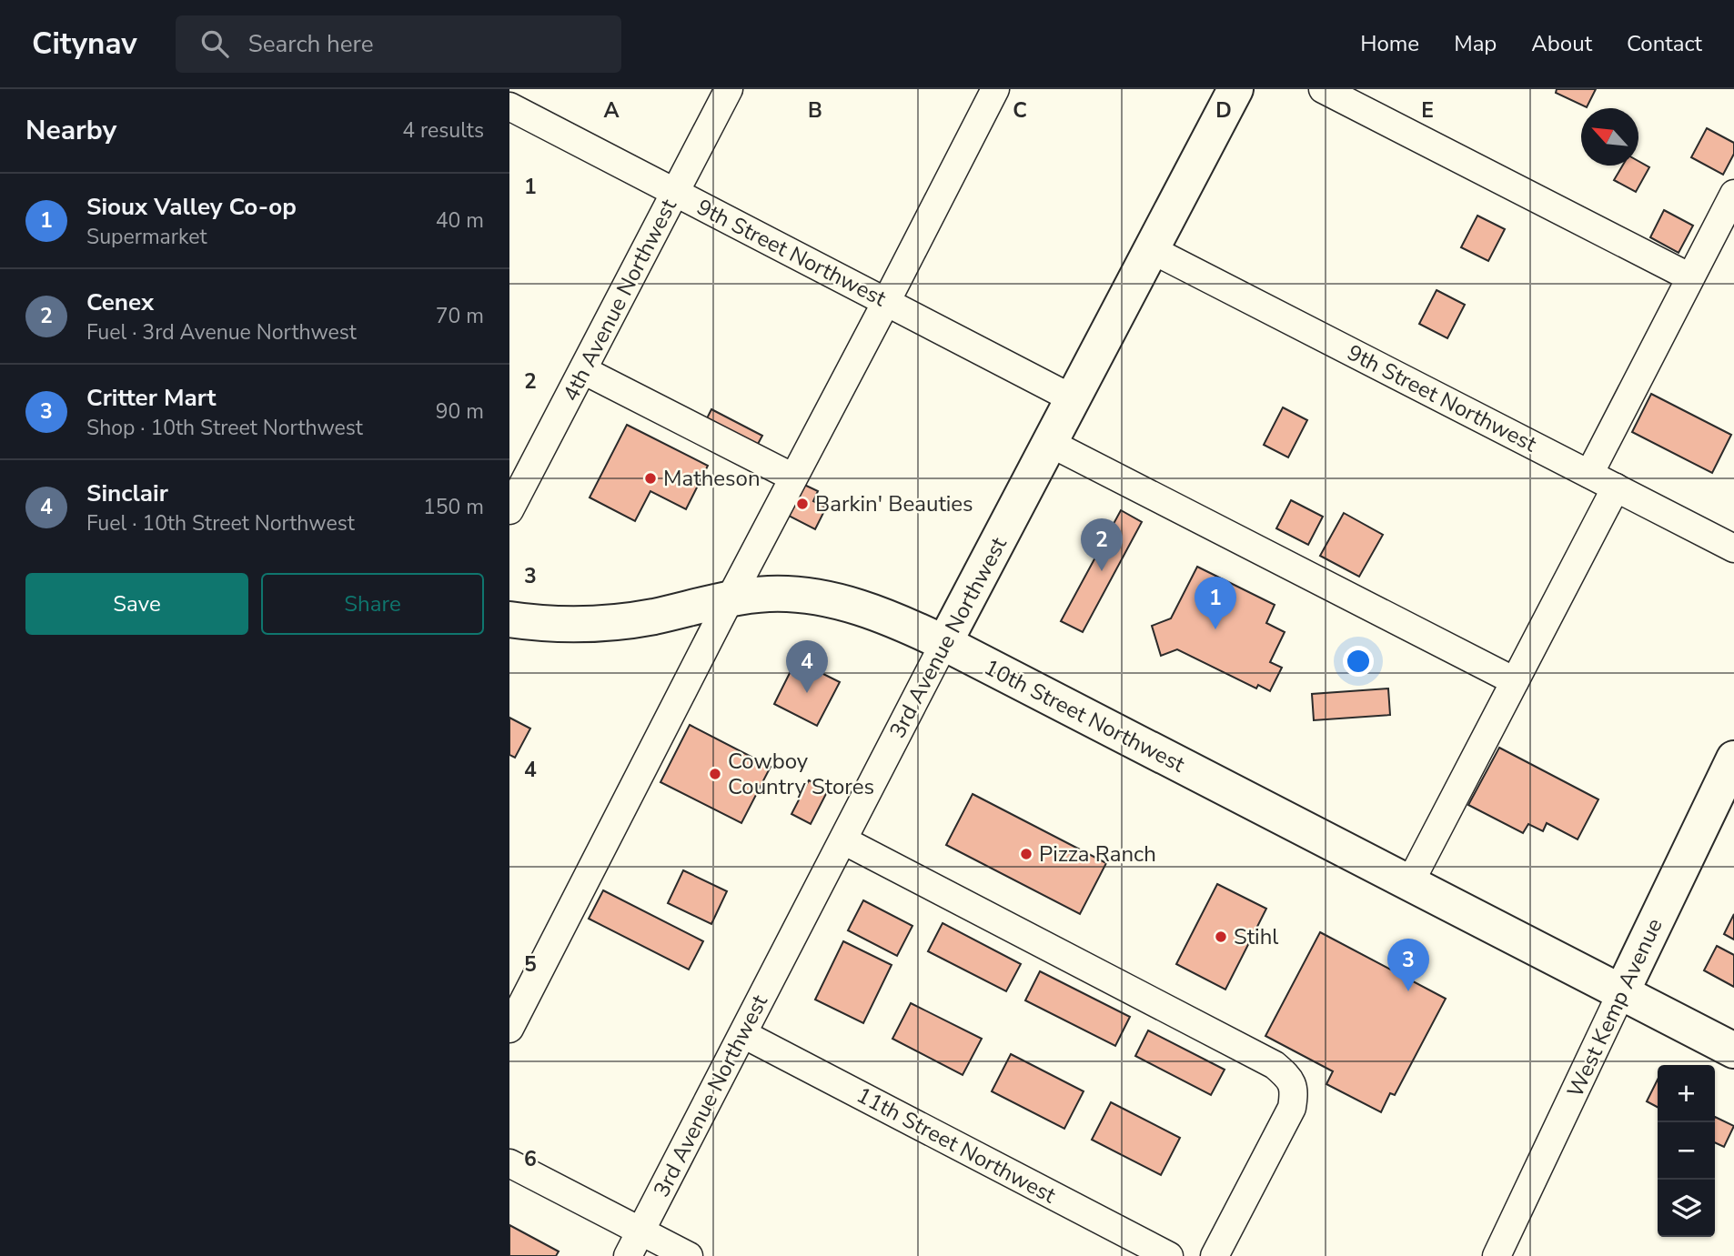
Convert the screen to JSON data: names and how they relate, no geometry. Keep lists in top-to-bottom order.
{
  "streets": {
    "main road": ["3rd Avenue Northwest", "10th Street Northwest", "West Kemp Avenue"],
    "street": ["9th Street Northwest", "4th Avenue Northwest", "11th Street Northwest"]
  },
  "crossings": [
    ["9th Street Northwest", "4th Avenue Northwest"],
    ["9th Street Northwest", "3rd Avenue Northwest"],
    ["3rd Avenue Northwest", "10th Street Northwest"],
    ["3rd Avenue Northwest", "11th Street Northwest"],
    ["10th Street Northwest", "West Kemp Avenue"]
  ],
  "places": [
    "Matheson",
    "Barkin' Beauties",
    "Cowboy Country Stores",
    "Pizza Ranch",
    "Stihl"
  ],
  "north": "top left",
  "page": {
    "header": "Citynav",
    "search": "Search here",
    "nav": [
      "Home",
      "Map",
      "About",
      "Contact"
    ],
    "heading": ["Nearby", "4 results"],
    "list": [
      {
        "mark": "1",
        "name": "Sioux Valley Co-op",
        "note": "Supermarket",
        "value": "40 m"
      },
      {
        "mark": "2",
        "name": "Cenex",
        "note": "Fuel · 3rd Avenue Northwest",
        "value": "70 m"
      },
      {
        "mark": "3",
        "name": "Critter Mart",
        "note": "Shop · 10th Street Northwest",
        "value": "90 m"
      },
      {
        "mark": "4",
        "name": "Sinclair",
        "note": "Fuel · 10th Street Northwest",
        "value": "150 m"
      }
    ],
    "pins": [
      "2",
      "1",
      "4",
      "3"
    ],
    "buttons": ["Save", "Share"],
    "map_buttons": ["+", "−"]
  },
  "grid": {
    "columns": [
      "A",
      "B",
      "C",
      "D",
      "E"
    ],
    "rows": [
      "1",
      "2",
      "3",
      "4",
      "5",
      "6"
    ]
  }
}
